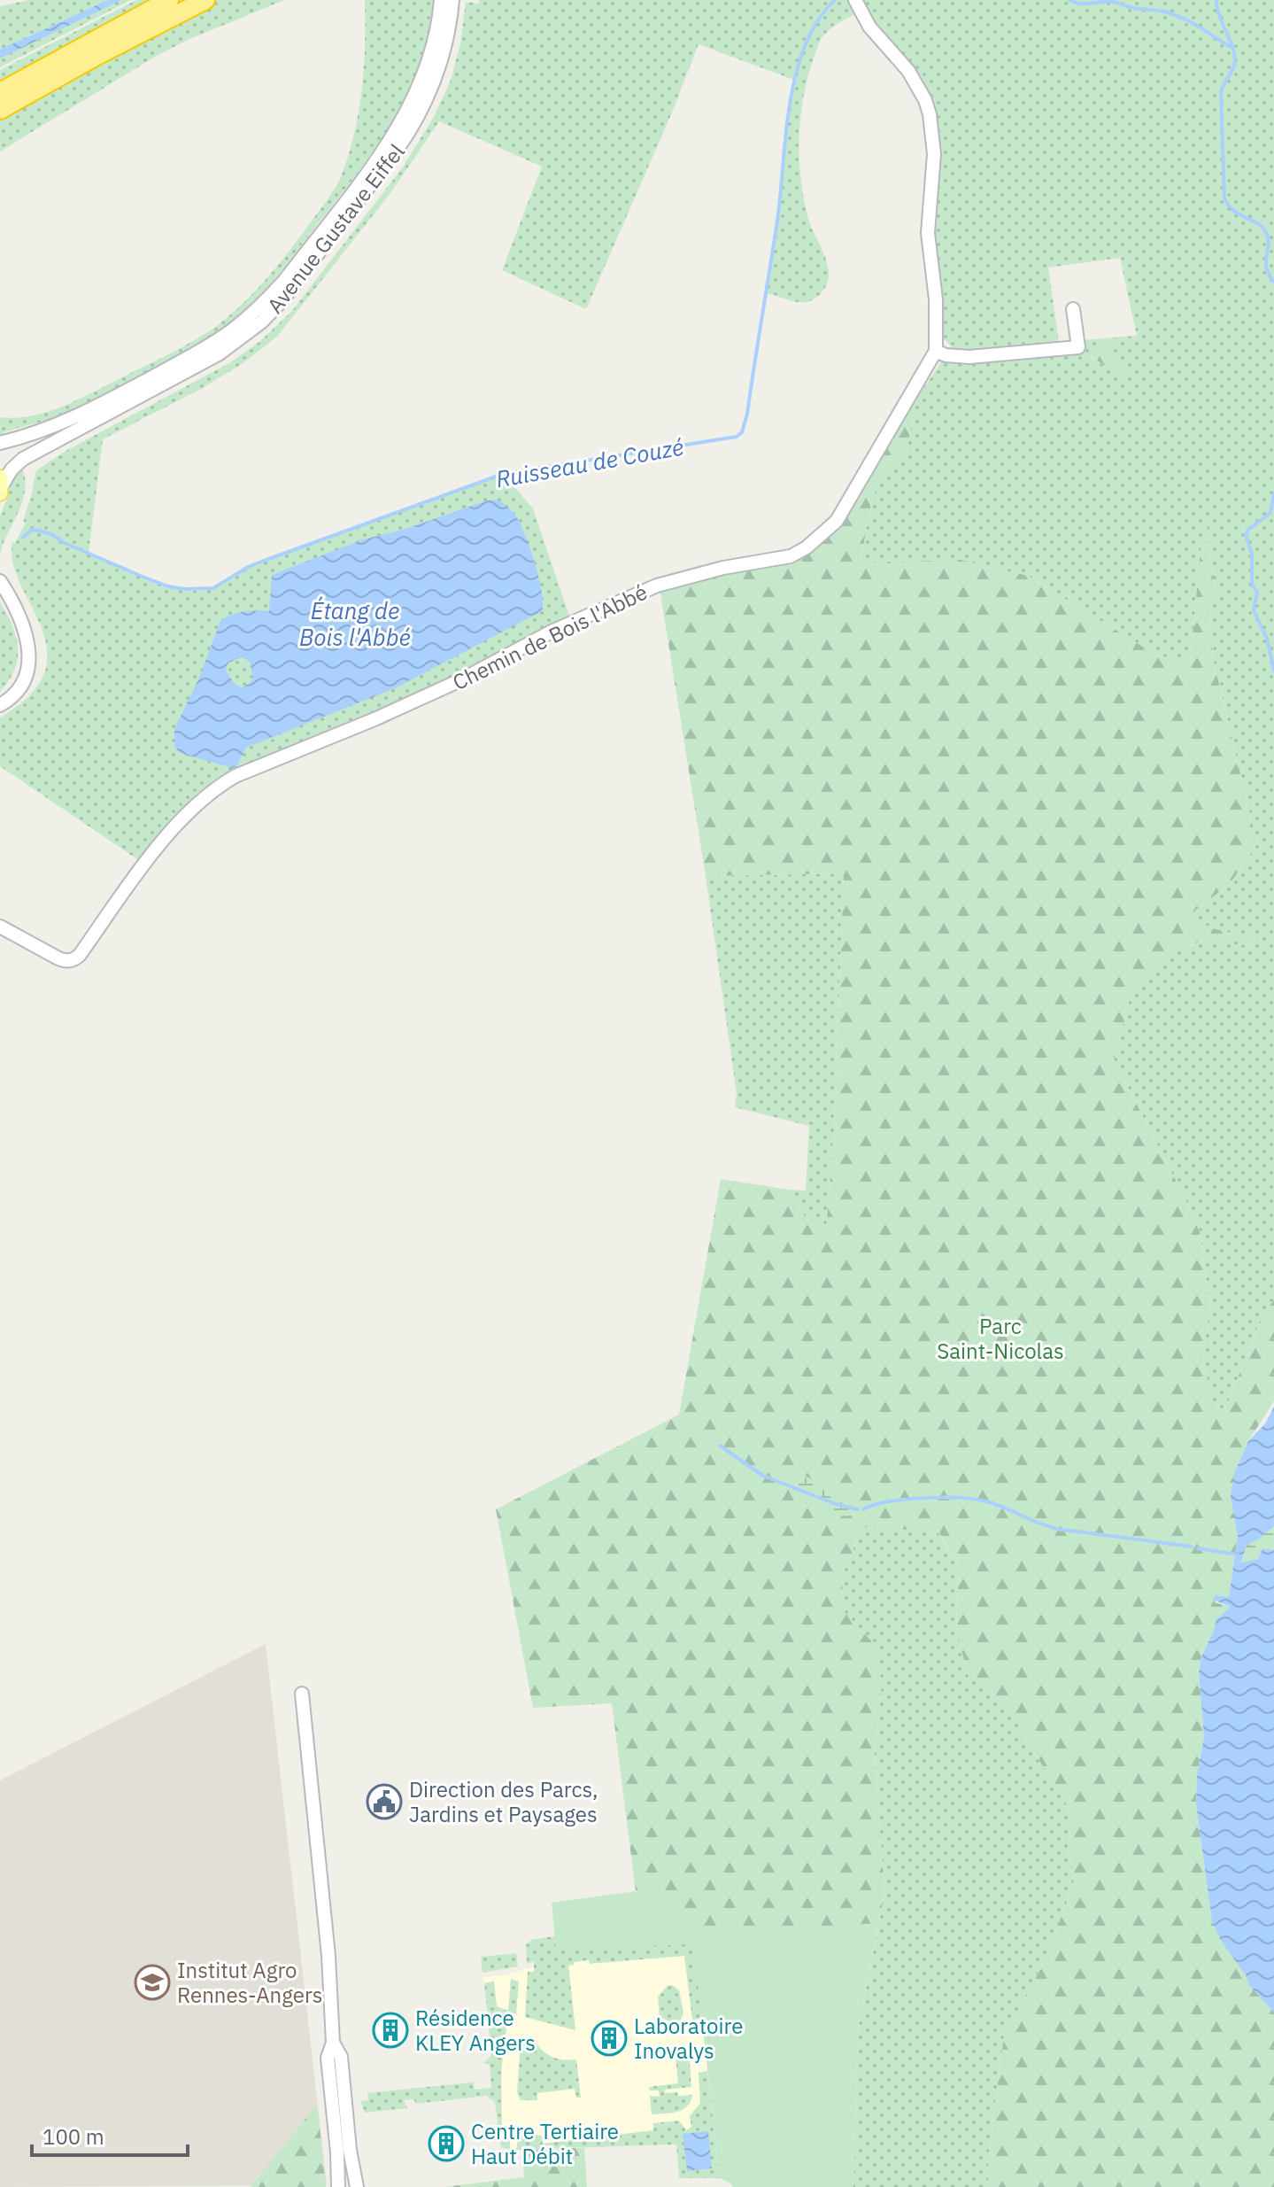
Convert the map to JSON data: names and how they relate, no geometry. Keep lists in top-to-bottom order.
{
  "streets": {
    "street": ["Avenue Gustave Eiffel", "Chemin de Bois l'Abbé"]
  },
  "water": ["Ruisseau de Couzé", "Étang de Bois l'Abbé"],
  "parks": ["Parc Saint-Nicolas"],
  "places": {
    "public building": ["Direction des Parcs, Jardins et Paysages"],
    "school or university": ["Institut Agro Rennes-Angers"],
    "building": ["Résidence KLEY Angers", "Laboratoire Inovalys", "Centre Tertiaire Haut Débit"]
  },
  "scale_bar": "100 m"
}
